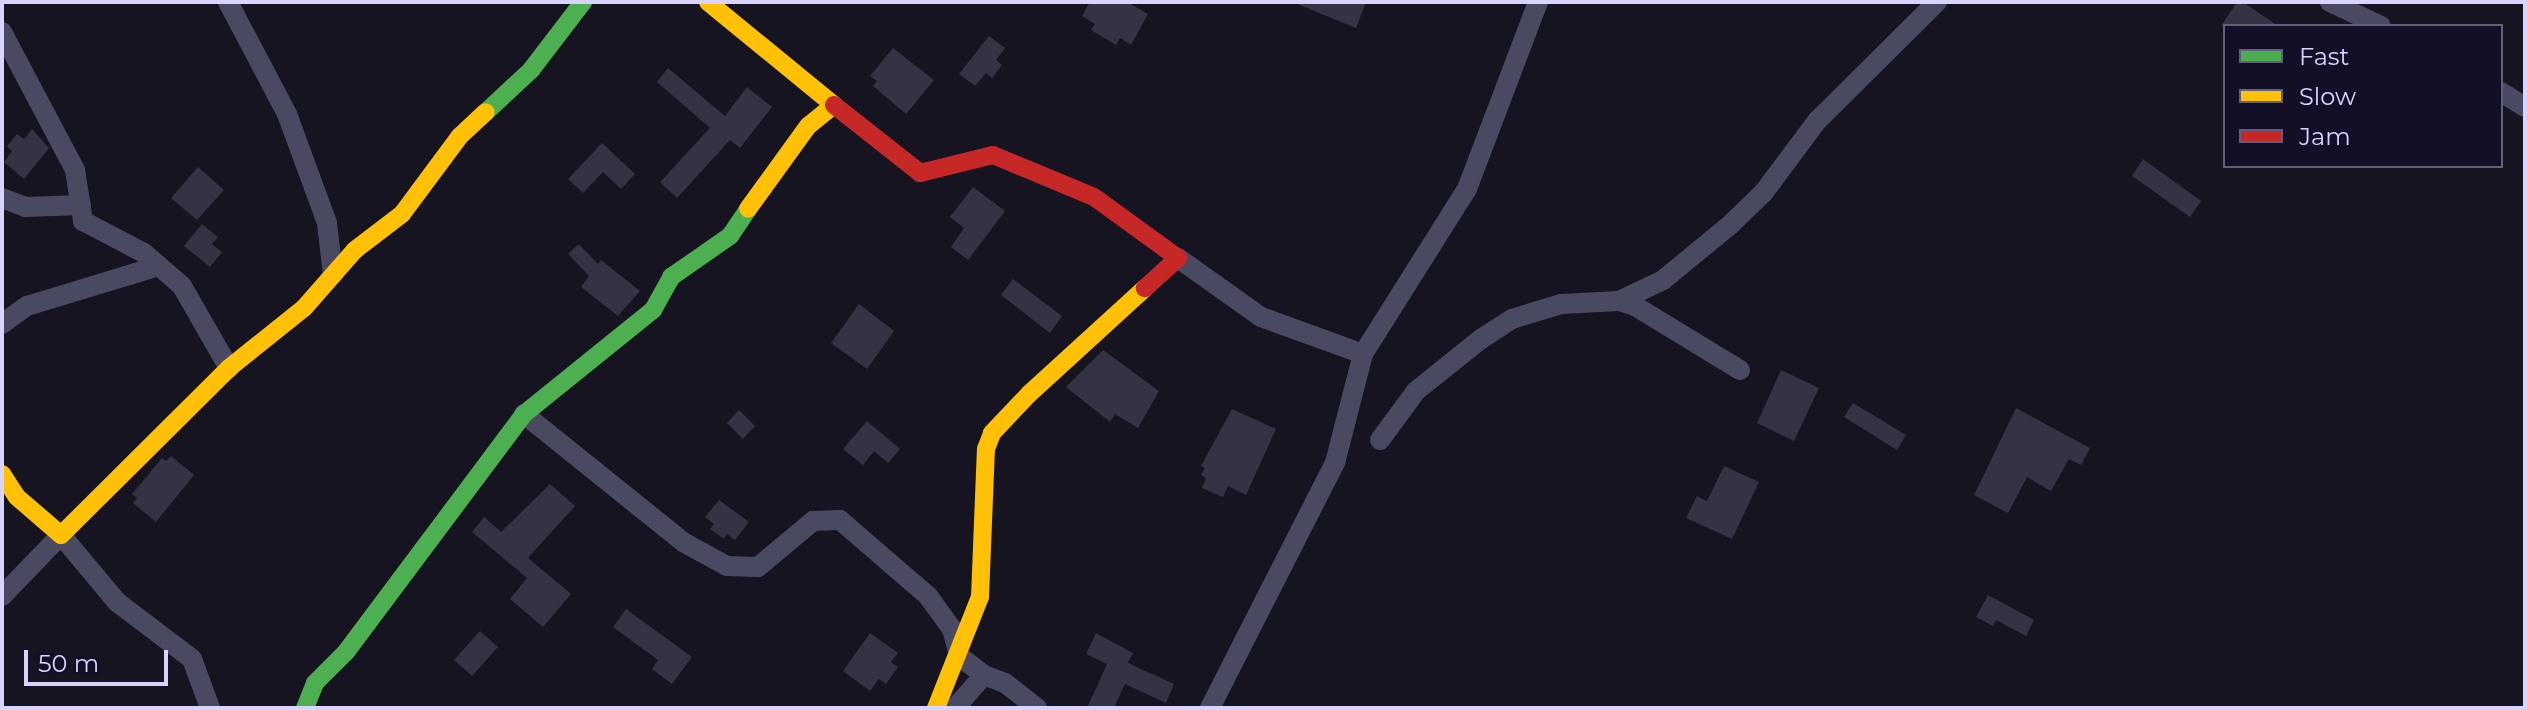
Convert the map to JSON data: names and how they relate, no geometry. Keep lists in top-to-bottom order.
{
  "legend": ["Fast", "Slow", "Jam"],
  "scale_bar": "50 m"
}
